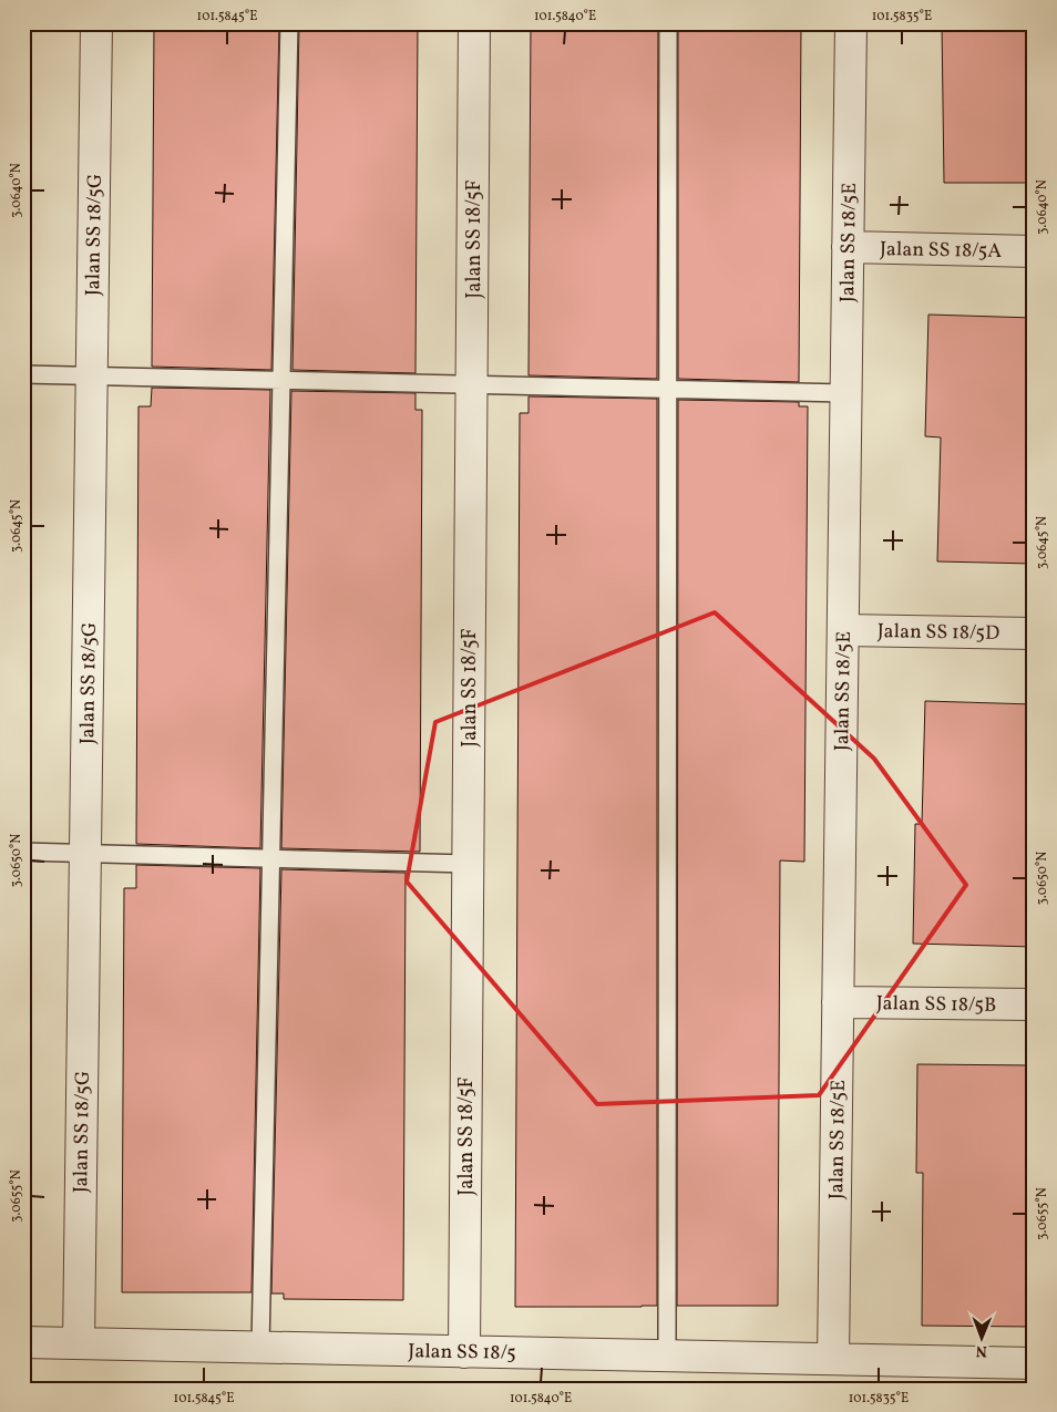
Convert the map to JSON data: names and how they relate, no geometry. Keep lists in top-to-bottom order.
{
  "streets": {
    "street": [
      "Jalan SS 18/5G",
      "Jalan SS 18/5F",
      "Jalan SS 18/5E",
      "Jalan SS 18/5A",
      "Jalan SS 18/5D",
      "Jalan SS 18/5B",
      "Jalan SS 18/5"
    ]
  },
  "crossings": [
    ["Jalan SS 18/5G", "Jalan SS 18/5"],
    ["Jalan SS 18/5F", "Jalan SS 18/5"],
    ["Jalan SS 18/5E", "Jalan SS 18/5A"],
    ["Jalan SS 18/5E", "Jalan SS 18/5D"],
    ["Jalan SS 18/5E", "Jalan SS 18/5B"],
    ["Jalan SS 18/5E", "Jalan SS 18/5"]
  ],
  "north": "bottom",
  "coordinates": [
    "101.5845°E",
    "101.5840°E",
    "101.5835°E",
    "3.0640°N",
    "3.0645°N",
    "3.0650°N",
    "3.0655°N"
  ]
}
